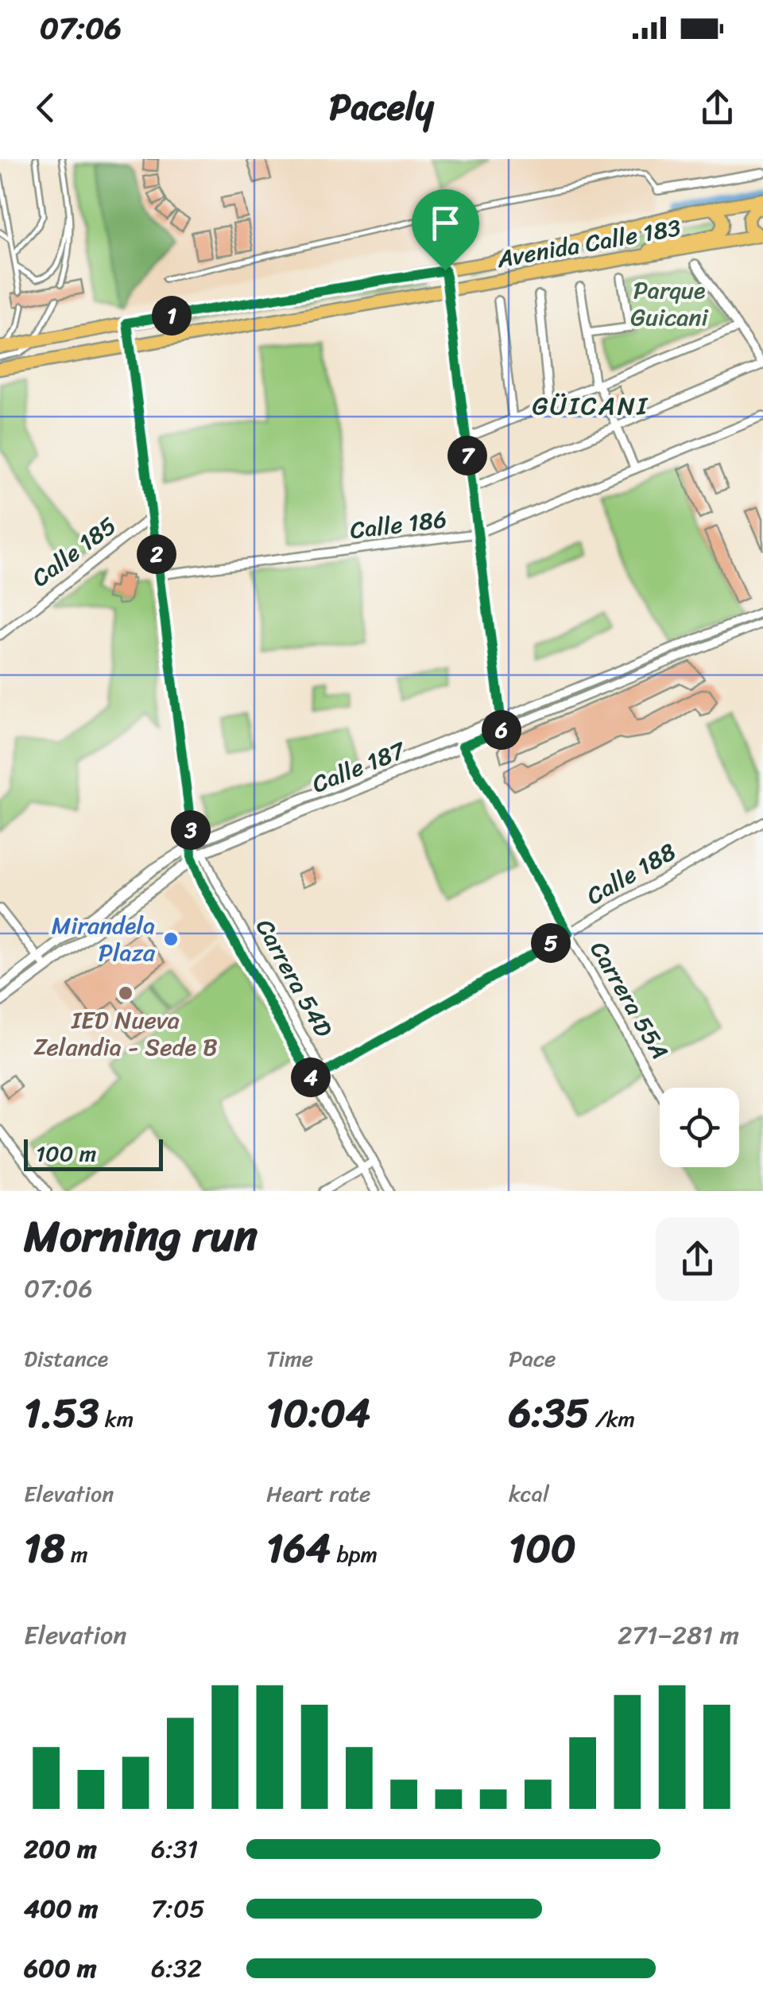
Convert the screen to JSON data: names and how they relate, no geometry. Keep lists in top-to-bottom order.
{
  "streets": {
    "main road": ["Avenida Calle 183"],
    "street": [
      "Calle 186",
      "Calle 185",
      "Calle 187",
      "Calle 188",
      "Carrera 54D",
      "Carrera 55A"
    ]
  },
  "crossings": [
    ["Avenida Calle 183", "Carrera 54D"],
    ["Calle 186", "Carrera 54D"],
    ["Calle 185", "Carrera 54D"],
    ["Calle 187", "Carrera 54D"],
    ["Calle 187", "Carrera 55A"],
    ["Calle 188", "Carrera 54D"],
    ["Calle 188", "Carrera 55A"]
  ],
  "districts": ["GÜICANI"],
  "parks": ["Parque Guicani"],
  "places": ["Mirandela Plaza", "IED Nueva Zelandia - Sede B"],
  "scale_bar": "100 m",
  "page": {
    "status": "07:06",
    "header": "Pacely",
    "pins": [
      "1",
      "7",
      "2",
      "6",
      "3",
      "5",
      "4"
    ],
    "scale": "100 m",
    "heading": ["Morning run", "07:06"],
    "stats": [
      ["Distance", "1.53 km"],
      ["Time", "10:04"],
      ["Pace", "6:35 /km"],
      ["Elevation", "18 m"],
      ["Heart rate", "164 bpm"],
      ["kcal", "100"]
    ],
    "chart": ["Elevation", "271–281 m"],
    "list": [
      {
        "name": "200 m",
        "note": "6:31"
      },
      {
        "name": "400 m",
        "note": "7:05"
      },
      {
        "name": "600 m",
        "note": "6:32"
      }
    ]
  }
}
